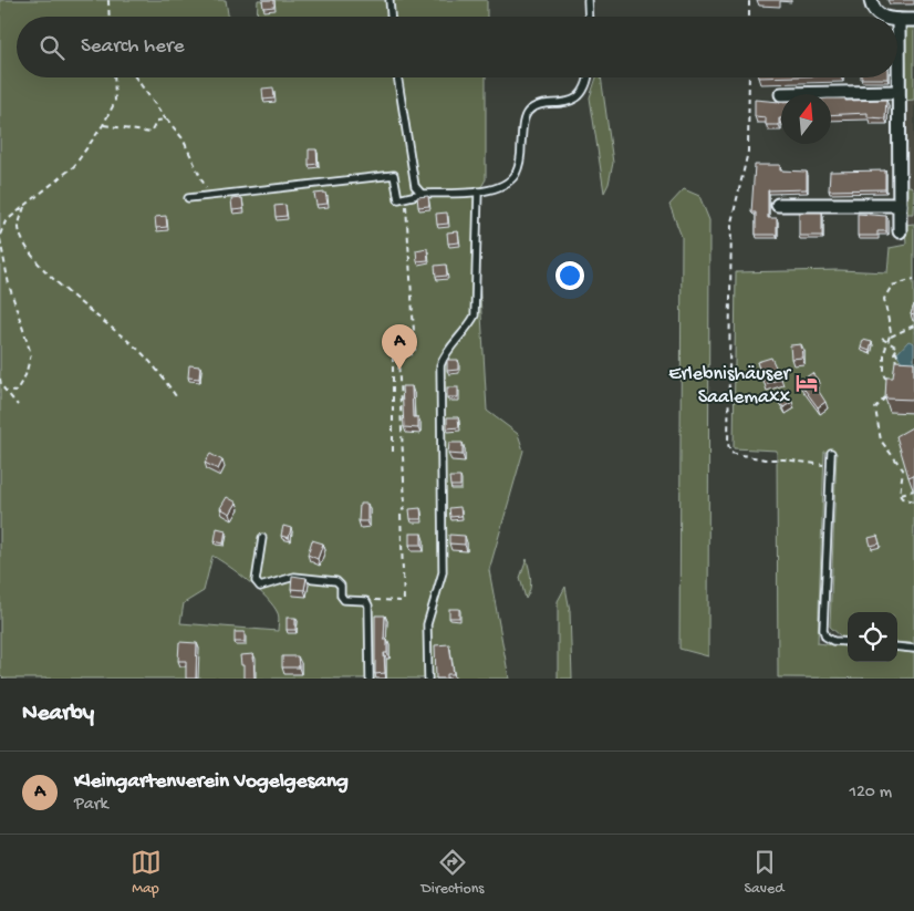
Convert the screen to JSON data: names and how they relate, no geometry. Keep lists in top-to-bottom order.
{
  "places": {
    "hotel": ["Erlebnishäuser Saalemaxx"]
  },
  "north": "top",
  "page": {
    "search": "Search here",
    "pins": "A",
    "heading": "Nearby",
    "list": [
      {
        "mark": "A",
        "name": "Kleingartenverein Vogelgesang",
        "note": "Park",
        "value": "120 m"
      }
    ],
    "nav": ["Map", "Directions", "Saved"]
  }
}
